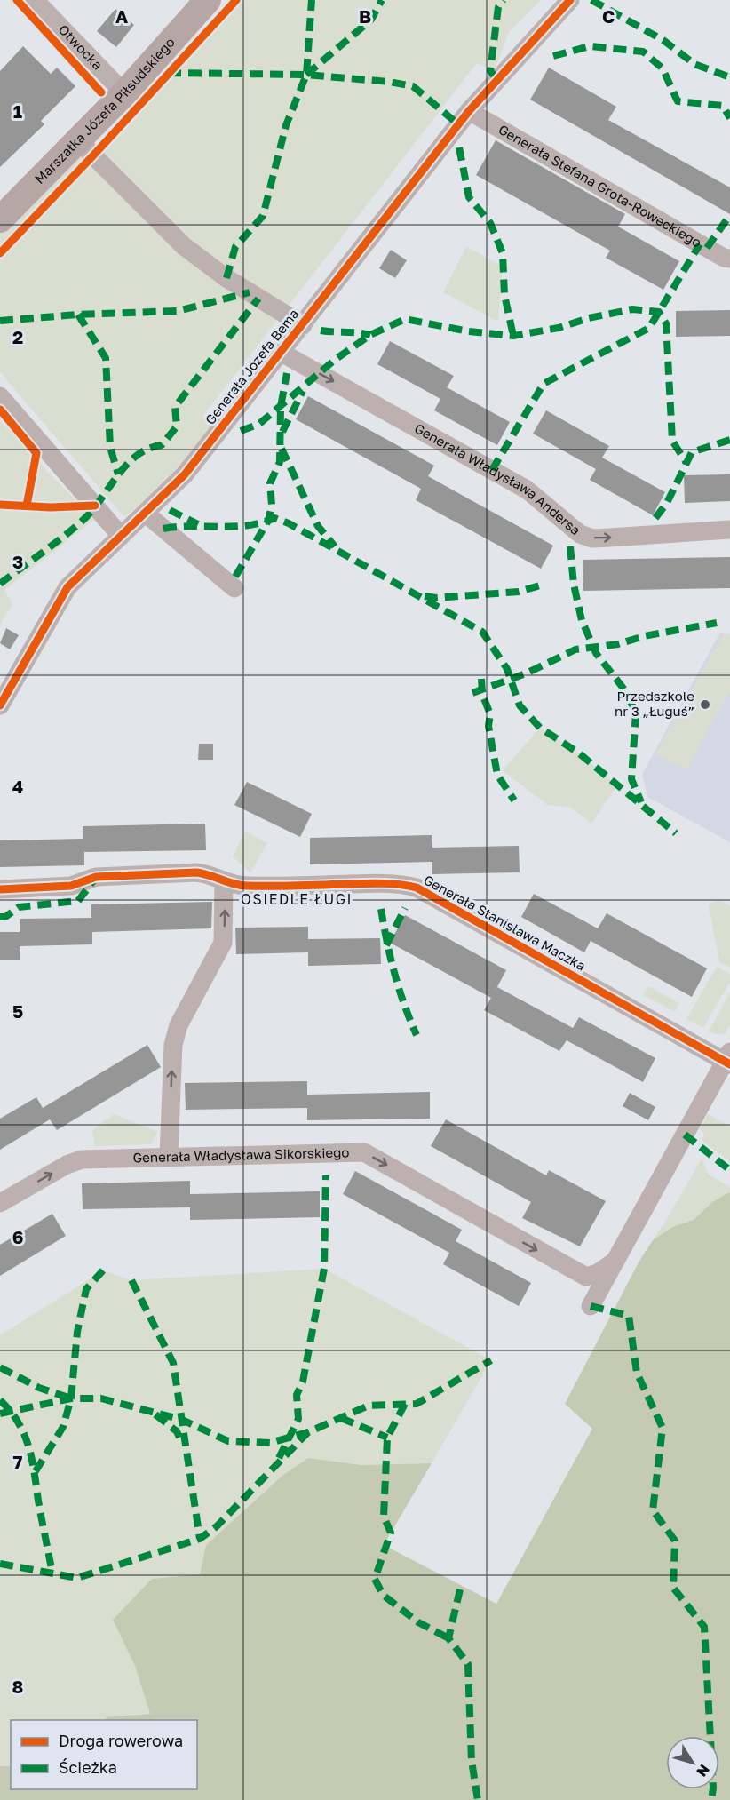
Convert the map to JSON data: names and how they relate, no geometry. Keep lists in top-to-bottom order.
{
  "streets": {
    "street": [
      "Otwocka",
      "Marszałka Józefa Piłsudskiego",
      "Generała Stefana Grota-Roweckiego",
      "Generała Józefa Bema",
      "Generała Władysława Andersa",
      "Generała Stanisława Maczka",
      "Generała Władysława Sikorskiego"
    ]
  },
  "crossings": [
    ["Otwocka", "Marszałka Józefa Piłsudskiego"],
    ["Generała Stefana Grota-Roweckiego", "Generała Józefa Bema"],
    ["Generała Józefa Bema", "Generała Władysława Andersa"]
  ],
  "one_way": ["Generała Władysława Andersa", "Generała Władysława Sikorskiego"],
  "districts": ["OSIEDLE ŁUGI"],
  "places": ["Przedszkole nr 3 „Ługuś”"],
  "legend": ["Droga rowerowa", "Ścieżka"],
  "north": "bottom right",
  "grid": {
    "columns": ["A", "B", "C"],
    "rows": [
      "1",
      "2",
      "3",
      "4",
      "5",
      "6",
      "7",
      "8"
    ]
  }
}
